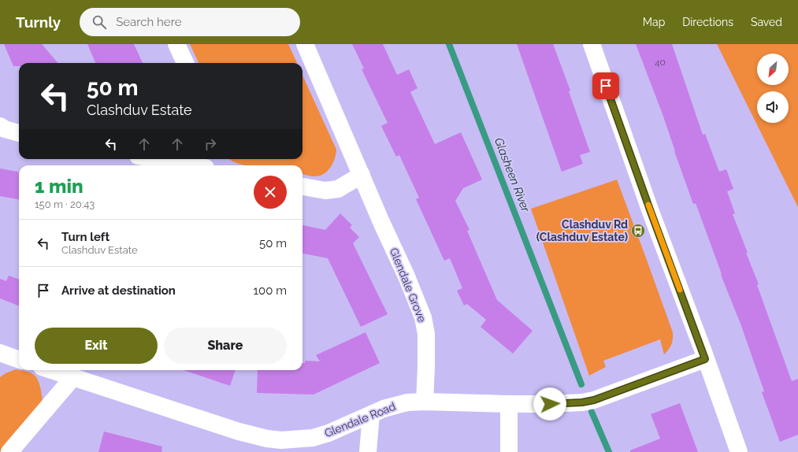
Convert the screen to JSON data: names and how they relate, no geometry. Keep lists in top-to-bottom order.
{
  "streets": {
    "street": ["Glendale Grove", "Glendale Road"]
  },
  "crossings": [
    ["Glendale Grove", "Glendale Road"]
  ],
  "water": ["Glasheen River"],
  "places": {
    "bus stop": ["Clashduv Rd (Clashduv Estate)"]
  },
  "house_numbers": ["40"],
  "north": "bottom left",
  "page": {
    "header": "Turnly",
    "search": "Search here",
    "nav": ["Map", "Directions", "Saved"],
    "turn": ["50 m", "Clashduv Estate"],
    "heading": ["1 min", "150 m · 20:43"],
    "list": [
      {
        "name": "Turn left",
        "note": "Clashduv Estate",
        "value": "50 m"
      },
      {
        "name": "Arrive at destination",
        "value": "100 m"
      }
    ],
    "buttons": ["Exit", "Share"]
  }
}
